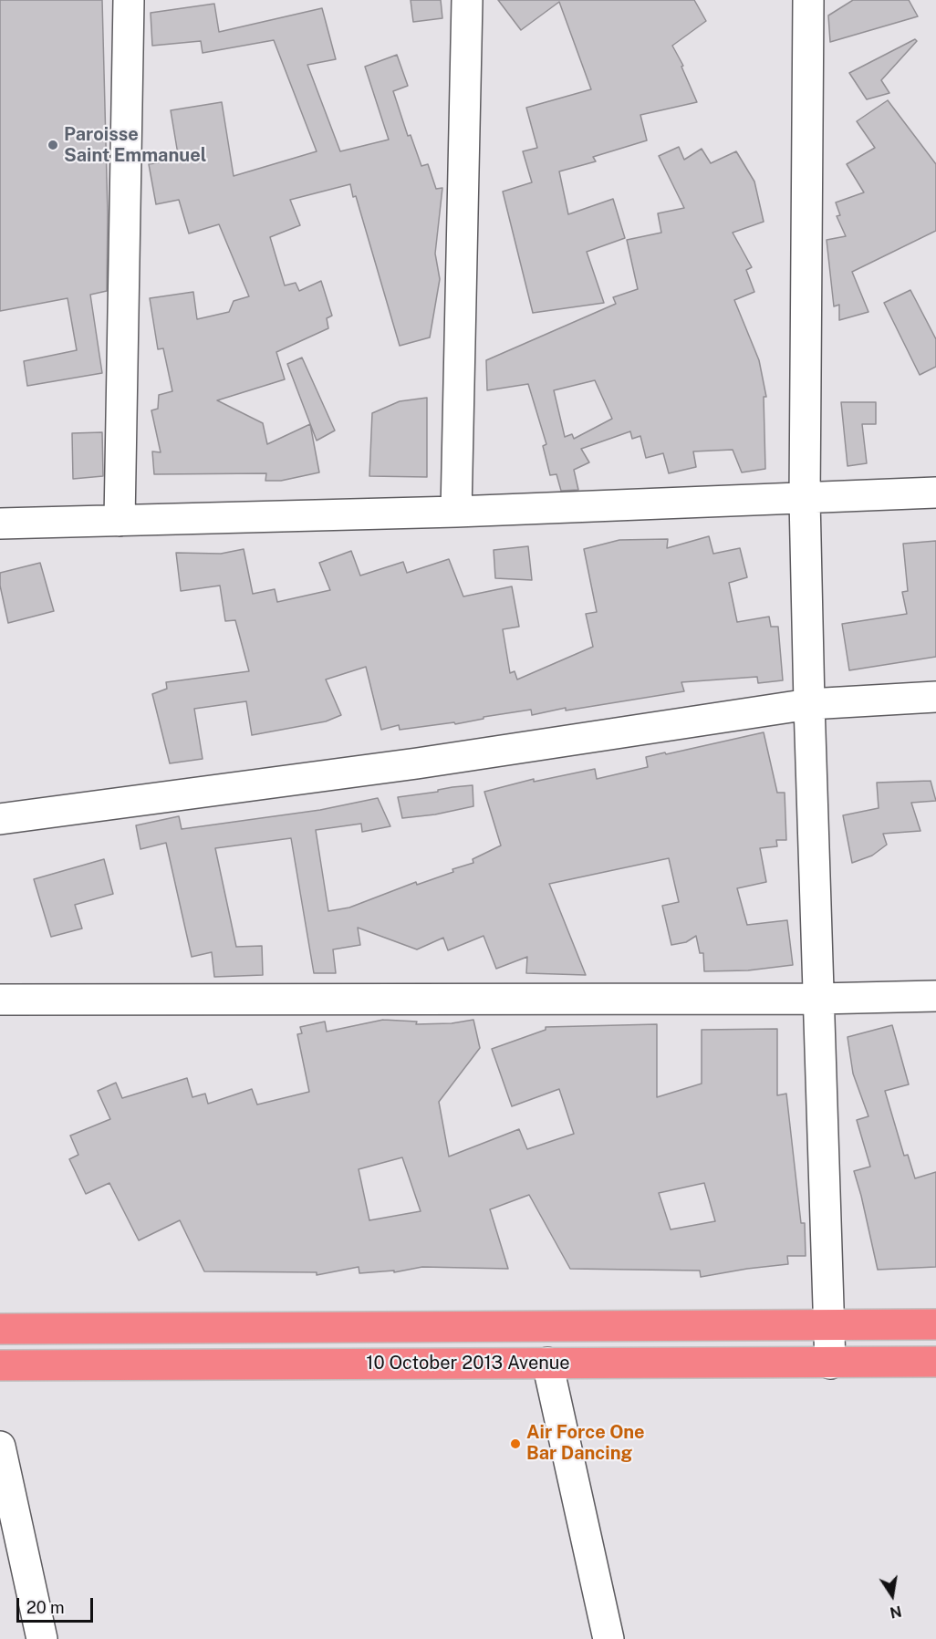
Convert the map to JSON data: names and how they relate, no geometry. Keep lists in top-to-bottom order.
{
  "streets": {
    "highway": ["10 October 2013 Avenue"]
  },
  "places": ["Paroisse Saint Emmanuel", "Air Force One Bar Dancing"],
  "scale_bar": "20 m",
  "north": "bottom"
}
